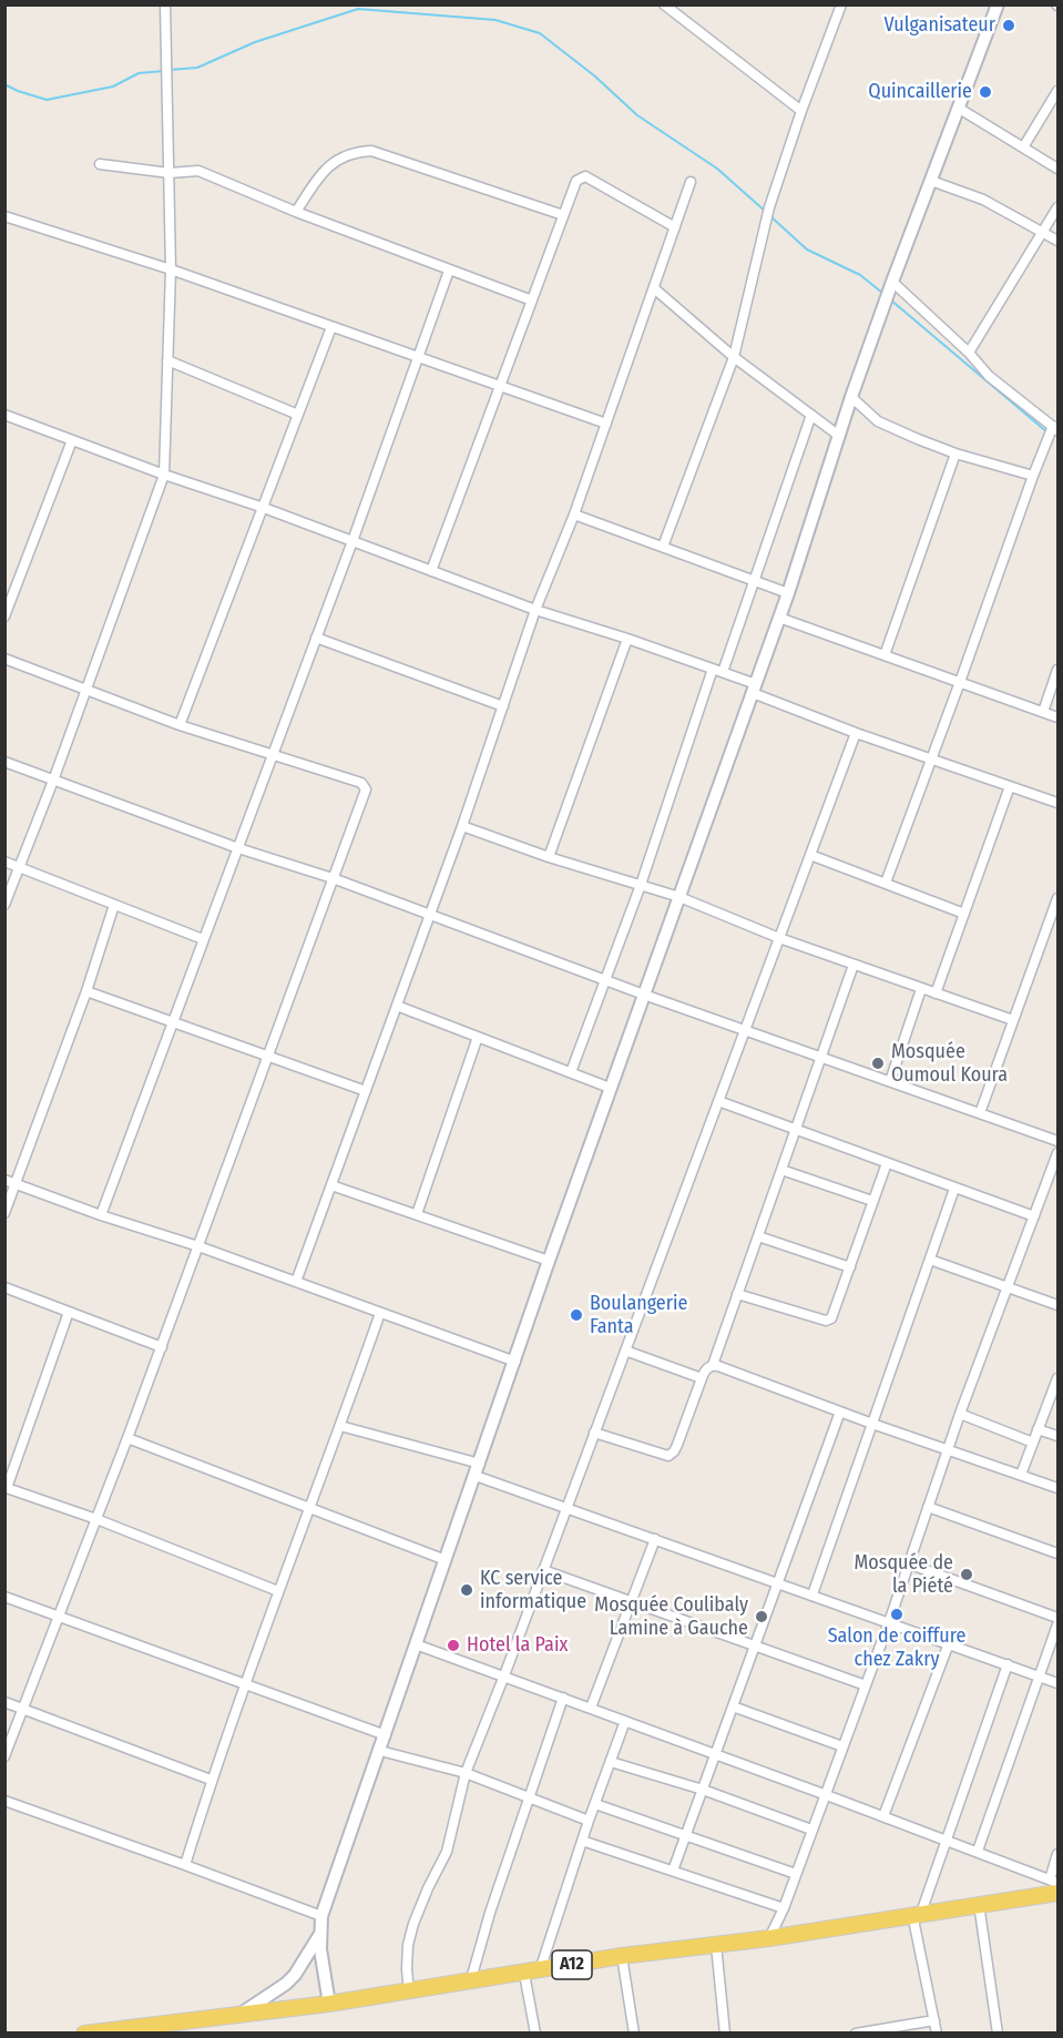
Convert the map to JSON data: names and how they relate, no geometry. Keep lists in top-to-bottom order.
{
  "streets": {
    "main road": ["A12"]
  },
  "places": [
    "Vulganisateur",
    "Quincaillerie",
    "Mosquée Oumoul Koura",
    "Boulangerie Fanta",
    "Mosquée de la Piété",
    "KC service informatique",
    "Salon de coiffure chez Zakry",
    "Mosquée Coulibaly Lamine à Gauche",
    "Hotel la Paix"
  ]
}
